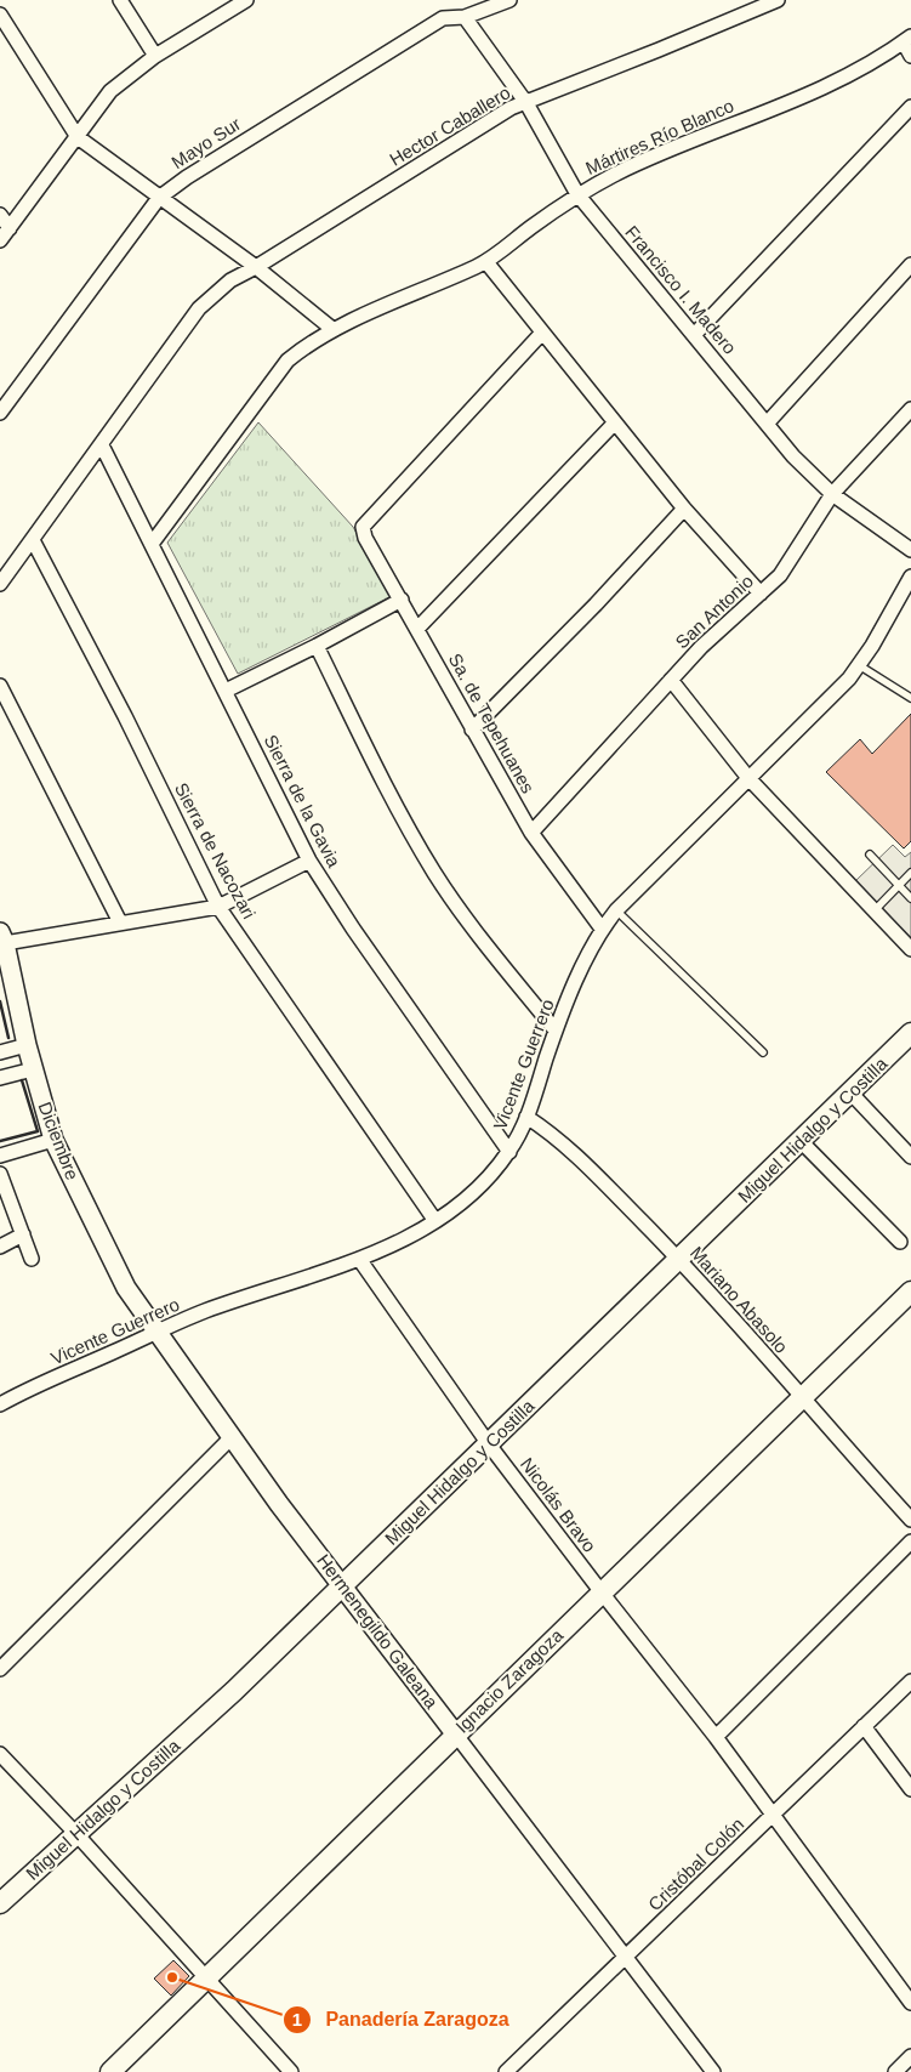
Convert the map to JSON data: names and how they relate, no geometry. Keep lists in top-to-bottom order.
{
  "streets": {
    "main road": ["Miguel Hidalgo y Costilla", "Ignacio Zaragoza"],
    "street": [
      "Hector Caballero",
      "Mártires Río Blanco",
      "Mayo Sur",
      "Francisco I. Madero",
      "San Antonio",
      "Sa. de Tepehuanes",
      "Sierra de la Gavia",
      "Sierra de Nacozari",
      "Vicente Guerrero",
      "Diciembre",
      "Mariano Abasolo",
      "Nicolás Bravo",
      "Hermenegildo Galeana",
      "Cristóbal Colón"
    ]
  },
  "crossings": [
    ["Hector Caballero", "Francisco I. Madero"],
    ["Hector Caballero", "Sierra de la Gavia"],
    ["Hector Caballero", "Sierra de Nacozari"],
    ["Mártires Río Blanco", "Francisco I. Madero"],
    ["Mártires Río Blanco", "Sierra de la Gavia"],
    ["Mayo Sur", "Francisco I. Madero"],
    ["Francisco I. Madero", "San Antonio"],
    ["San Antonio", "Sa. de Tepehuanes"],
    ["Sa. de Tepehuanes", "Vicente Guerrero"],
    ["Sierra de la Gavia", "Vicente Guerrero"],
    ["Sierra de Nacozari", "Vicente Guerrero"],
    ["Vicente Guerrero", "Diciembre"],
    ["Vicente Guerrero", "Mariano Abasolo"],
    ["Vicente Guerrero", "Nicolás Bravo"],
    ["Vicente Guerrero", "Hermenegildo Galeana"],
    ["Miguel Hidalgo y Costilla", "Mariano Abasolo"],
    ["Miguel Hidalgo y Costilla", "Nicolás Bravo"],
    ["Miguel Hidalgo y Costilla", "Hermenegildo Galeana"],
    ["Diciembre", "Hermenegildo Galeana"],
    ["Mariano Abasolo", "Ignacio Zaragoza"],
    ["Nicolás Bravo", "Ignacio Zaragoza"],
    ["Nicolás Bravo", "Cristóbal Colón"],
    ["Hermenegildo Galeana", "Ignacio Zaragoza"],
    ["Hermenegildo Galeana", "Cristóbal Colón"]
  ],
  "places": ["Panadería Zaragoza"]
}
